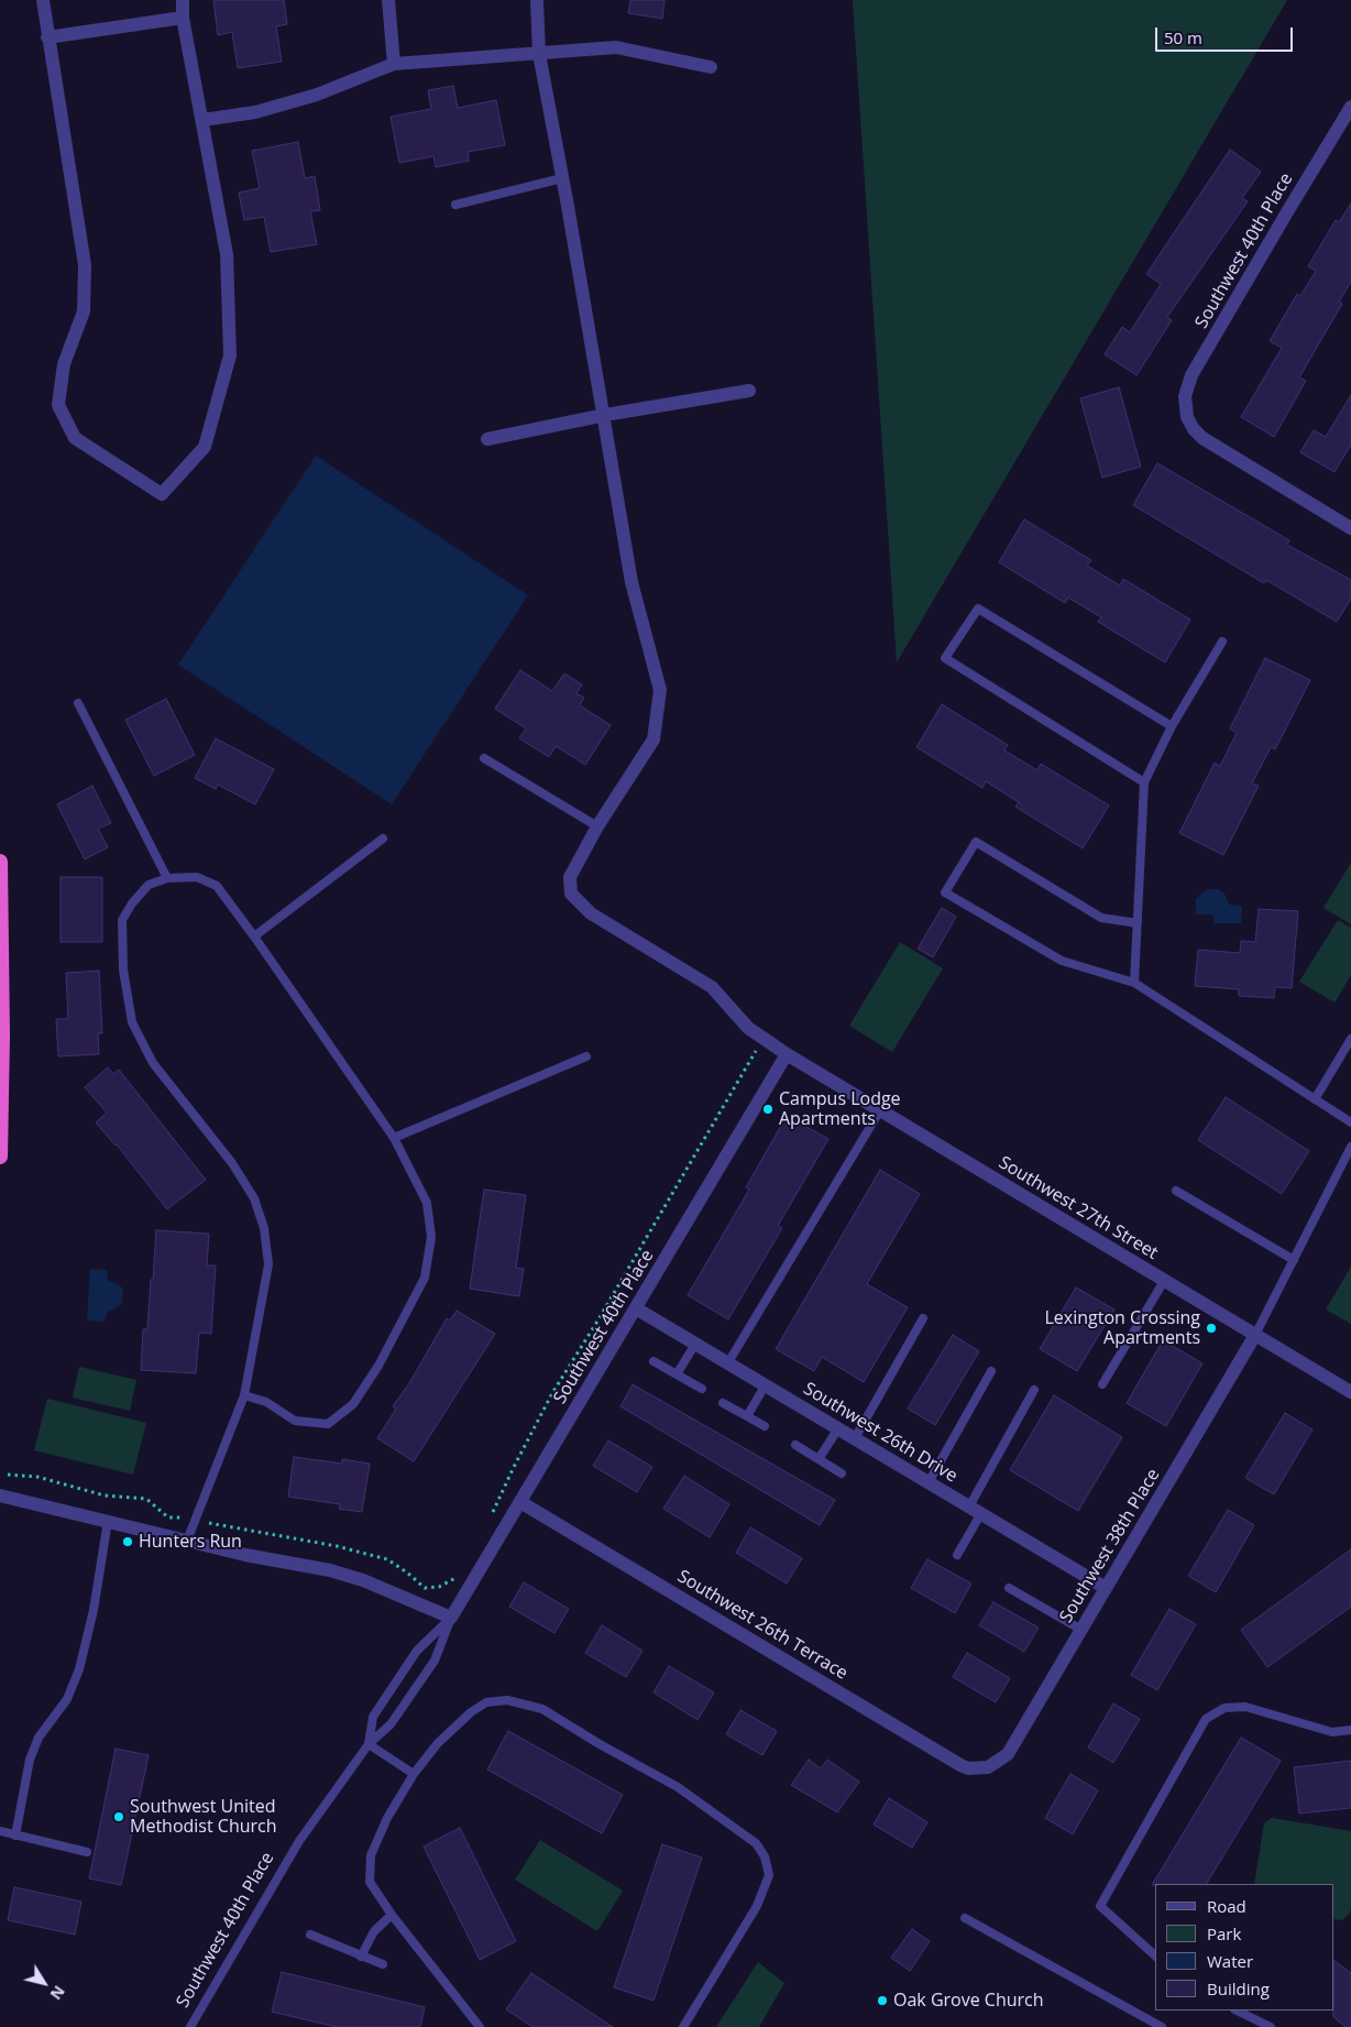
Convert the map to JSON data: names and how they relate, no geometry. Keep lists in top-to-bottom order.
{
  "streets": {
    "street": [
      "Southwest 40th Place",
      "Southwest 27th Street",
      "Southwest 26th Drive",
      "Southwest 38th Place",
      "Southwest 26th Terrace"
    ]
  },
  "crossings": [
    ["Southwest 40th Place", "Southwest 27th Street"],
    ["Southwest 40th Place", "Southwest 26th Drive"],
    ["Southwest 40th Place", "Southwest 26th Terrace"],
    ["Southwest 27th Street", "Southwest 38th Place"],
    ["Southwest 26th Drive", "Southwest 38th Place"],
    ["Southwest 38th Place", "Southwest 26th Terrace"]
  ],
  "places": [
    "Campus Lodge Apartments",
    "Lexington Crossing Apartments",
    "Hunters Run",
    "Southwest United Methodist Church",
    "Oak Grove Church"
  ],
  "legend": [
    "Road",
    "Park",
    "Water",
    "Building"
  ],
  "scale_bar": "50 m",
  "north": "bottom right"
}
